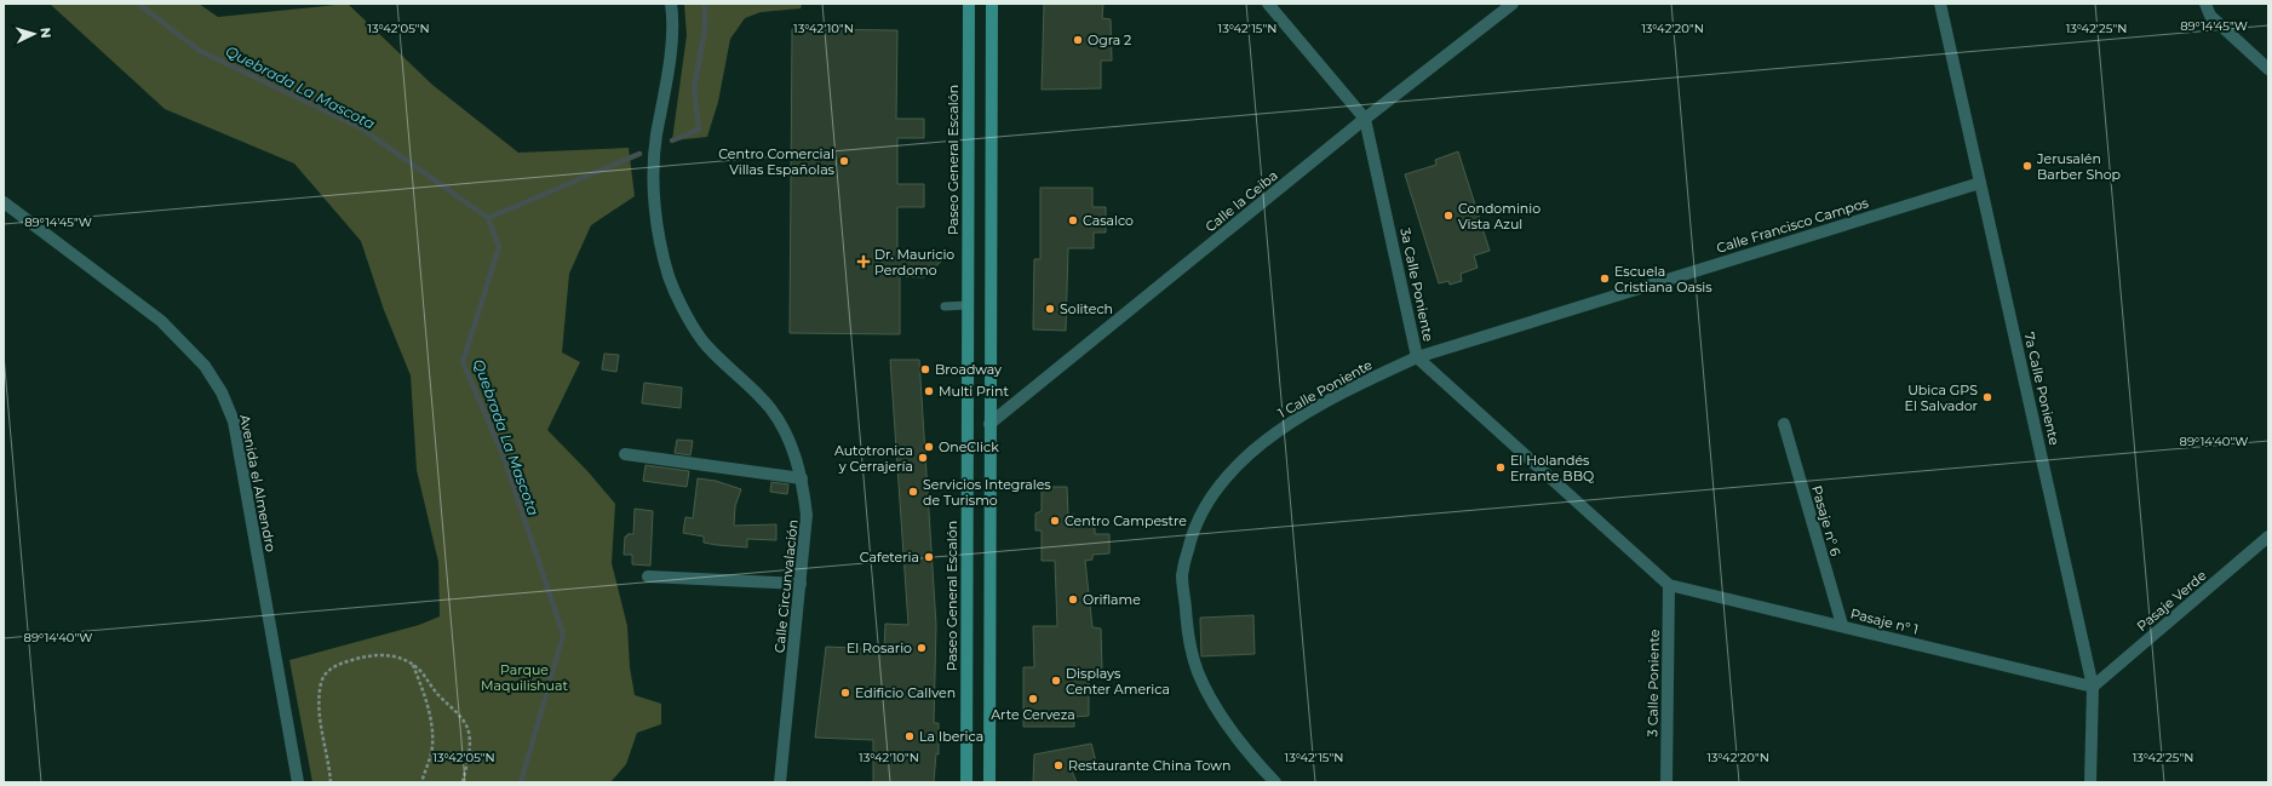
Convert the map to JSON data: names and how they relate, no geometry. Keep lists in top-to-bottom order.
{
  "streets": {
    "main road": ["Paseo General Escalón"],
    "street": [
      "Calle la Ceiba",
      "Calle Francisco Campos",
      "3a Calle Poniente",
      "1 Calle Poniente",
      "7a Calle Poniente",
      "Avenida el Almendro",
      "Pasaje n° 6",
      "Calle Circunvalación",
      "Pasaje Verde",
      "Pasaje n° 1",
      "3 Calle Poniente"
    ]
  },
  "crossings": [
    ["Calle la Ceiba", "3a Calle Poniente"],
    ["Calle Francisco Campos", "3a Calle Poniente"],
    ["Calle Francisco Campos", "1 Calle Poniente"],
    ["Calle Francisco Campos", "7a Calle Poniente"],
    ["3a Calle Poniente", "1 Calle Poniente"],
    ["3a Calle Poniente", "Pasaje n° 1"],
    ["3a Calle Poniente", "3 Calle Poniente"],
    ["7a Calle Poniente", "Pasaje Verde"],
    ["7a Calle Poniente", "Pasaje n° 1"],
    ["Pasaje n° 6", "Pasaje n° 1"],
    ["Pasaje Verde", "Pasaje n° 1"],
    ["Pasaje n° 1", "3 Calle Poniente"]
  ],
  "water": ["Quebrada La Mascota"],
  "parks": ["Parque Maquilishuat"],
  "places": {
    "other": [
      "Ogra 2",
      "Centro Comercial Villas Españolas",
      "Jerusalén Barber Shop",
      "Condominio Vista Azul",
      "Casalco",
      "Escuela Cristiana Oasis",
      "Solitech",
      "Broadway",
      "Multi Print",
      "Ubica GPS El Salvador",
      "OneClick",
      "Autotronica y Cerrajería",
      "El Holandés Errante BBQ",
      "Servicios Integrales de Turismo",
      "Centro Campestre",
      "Cafeteria",
      "Oriflame",
      "El Rosario",
      "Displays Center America",
      "Edificio Callven",
      "Arte Cerveza",
      "La Iberica",
      "Restaurante China Town"
    ],
    "health": ["Dr. Mauricio Perdomo"]
  },
  "north": "right",
  "coordinates": [
    "89°14'45\"W",
    "13°42'05\"N",
    "13°42'10\"N",
    "13°42'15\"N",
    "13°42'20\"N",
    "13°42'25\"N",
    "89°14'40\"W"
  ]
}
